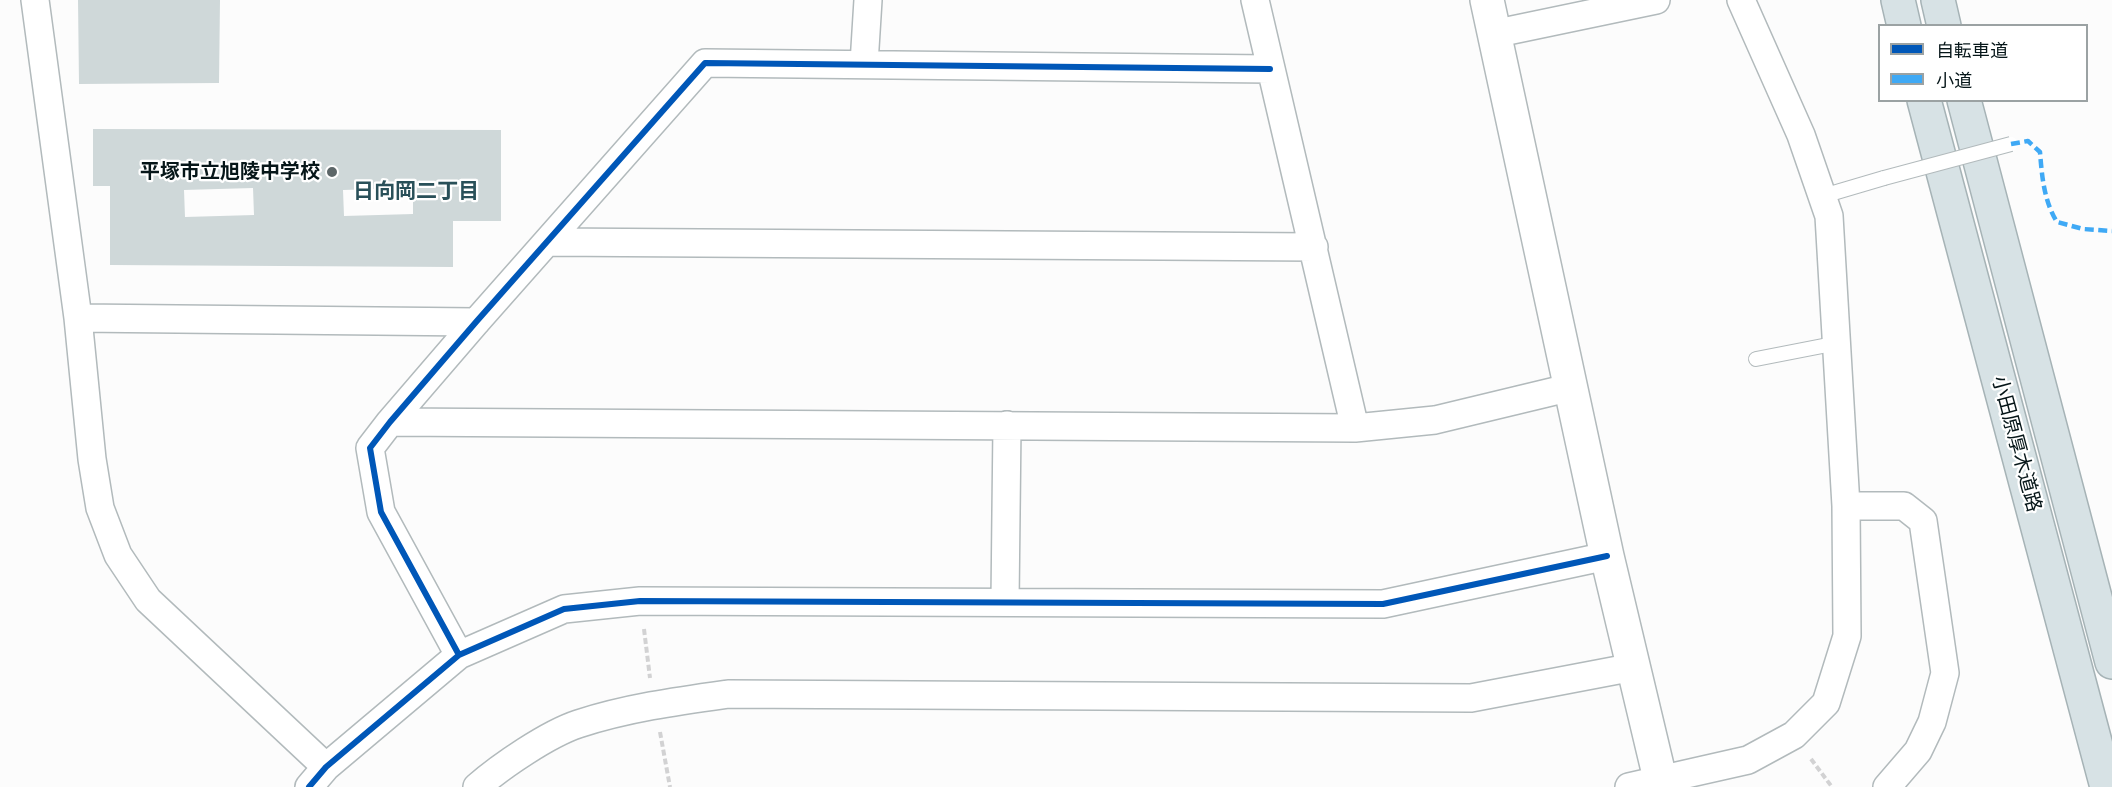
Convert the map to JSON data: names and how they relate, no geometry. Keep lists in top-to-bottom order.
{
  "streets": {
    "highway": ["小田原厚木道路"]
  },
  "districts": ["日向岡二丁目"],
  "places": ["平塚市立旭陵中学校"],
  "legend": ["自転車道", "小道"]
}
